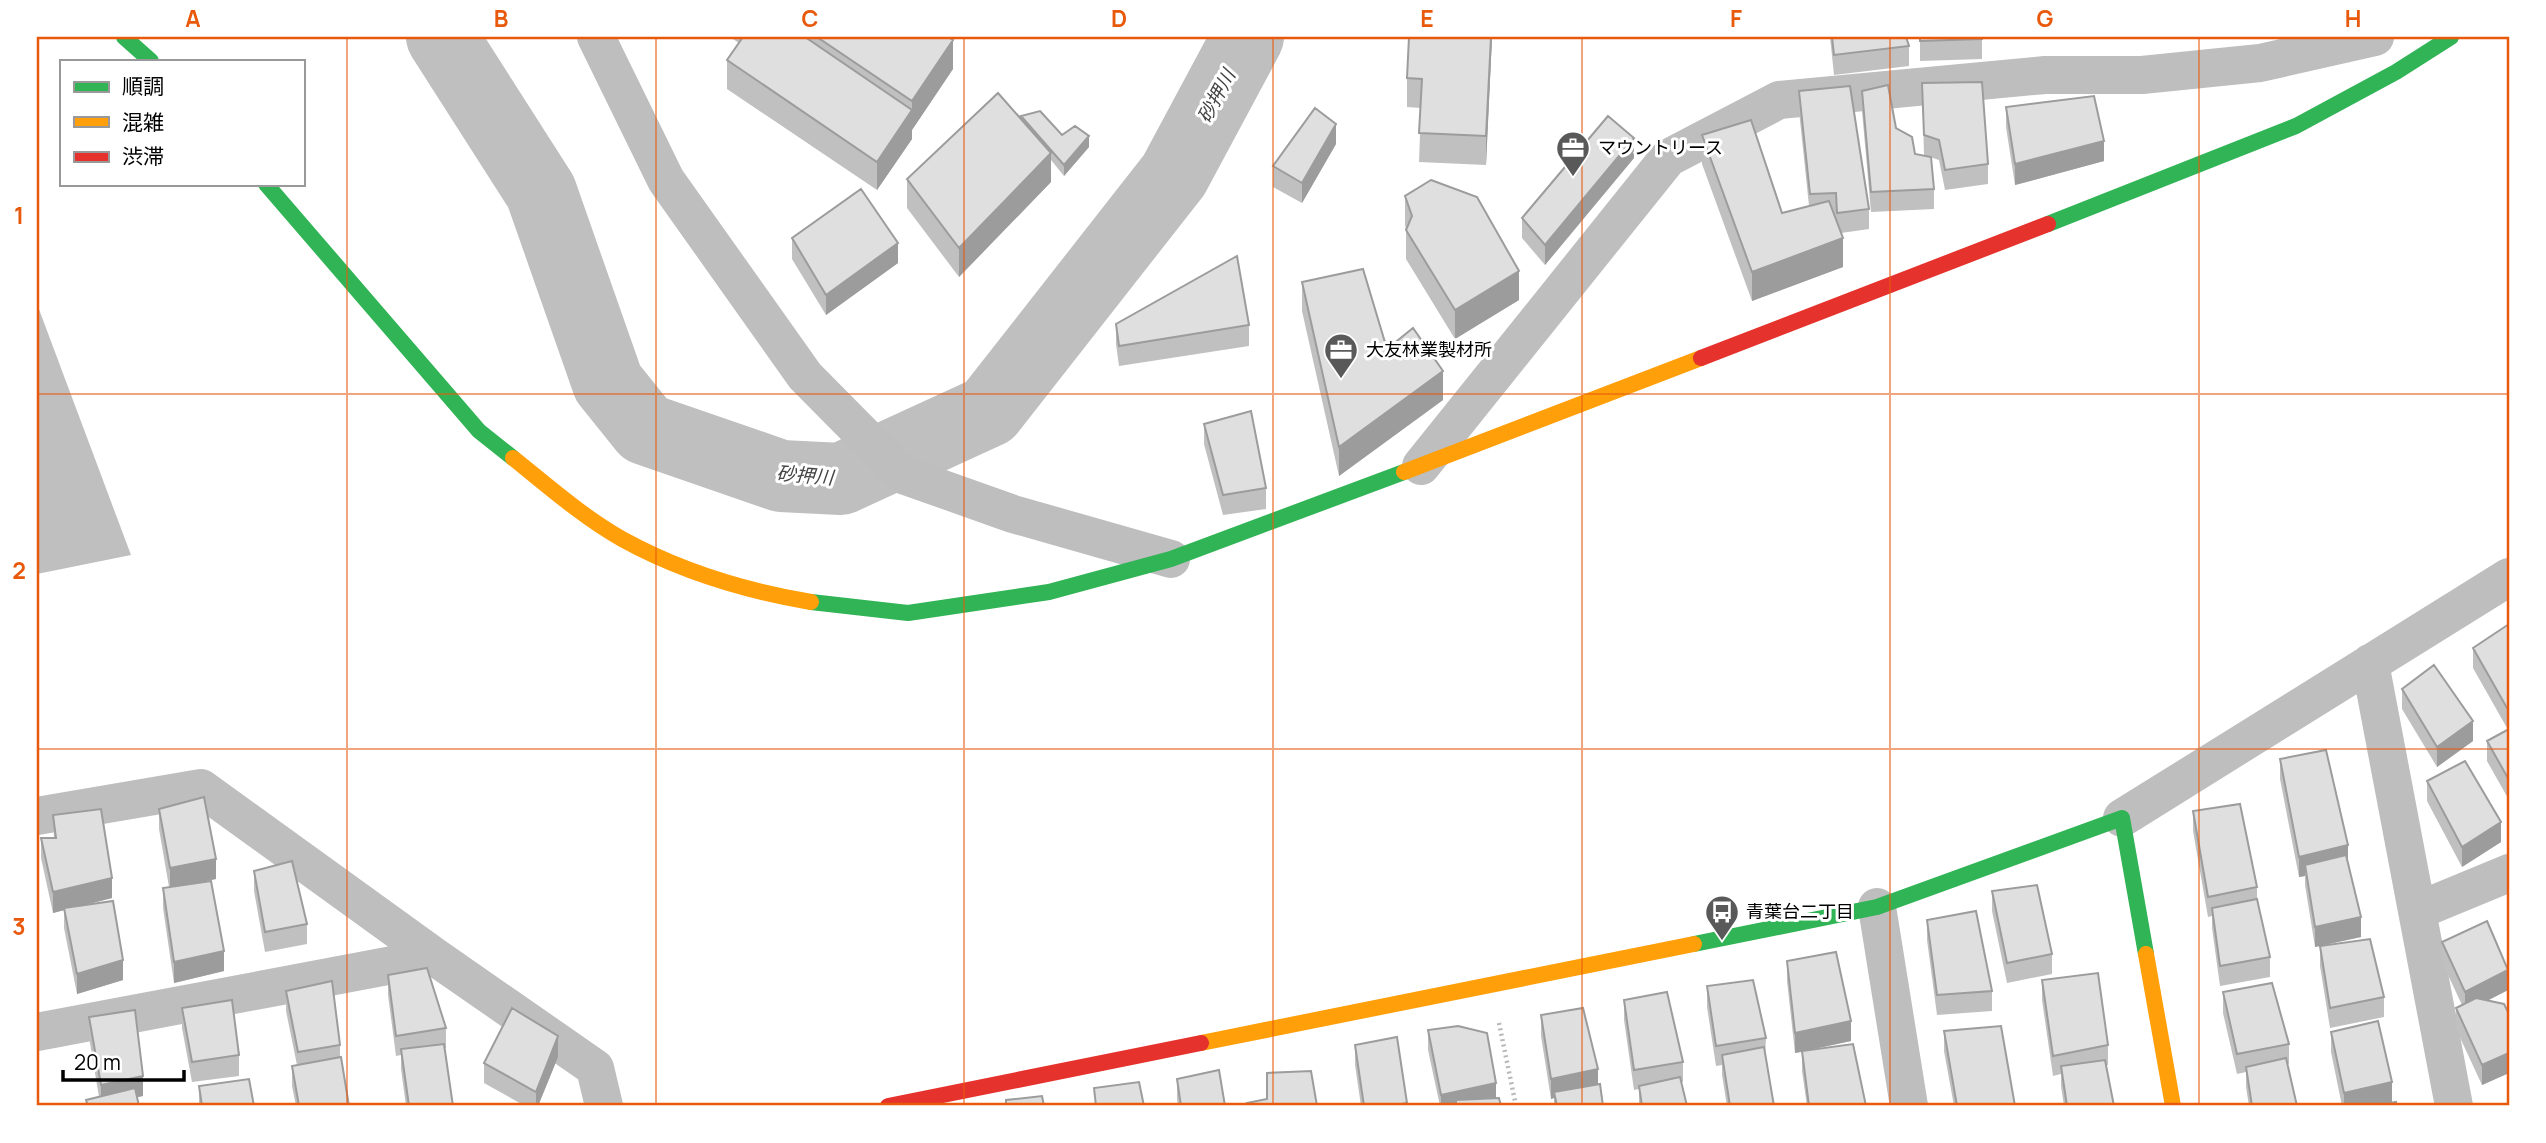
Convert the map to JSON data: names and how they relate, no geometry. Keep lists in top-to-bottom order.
{
  "water": ["砂押川"],
  "places": {
    "office": ["マウントリース", "大友林業製材所"],
    "bus stop": ["青葉台二丁目"]
  },
  "legend": ["順調", "混雑", "渋滞"],
  "scale_bar": "20 m",
  "grid": {
    "columns": [
      "A",
      "B",
      "C",
      "D",
      "E",
      "F",
      "G",
      "H"
    ],
    "rows": ["1", "2", "3"]
  }
}
